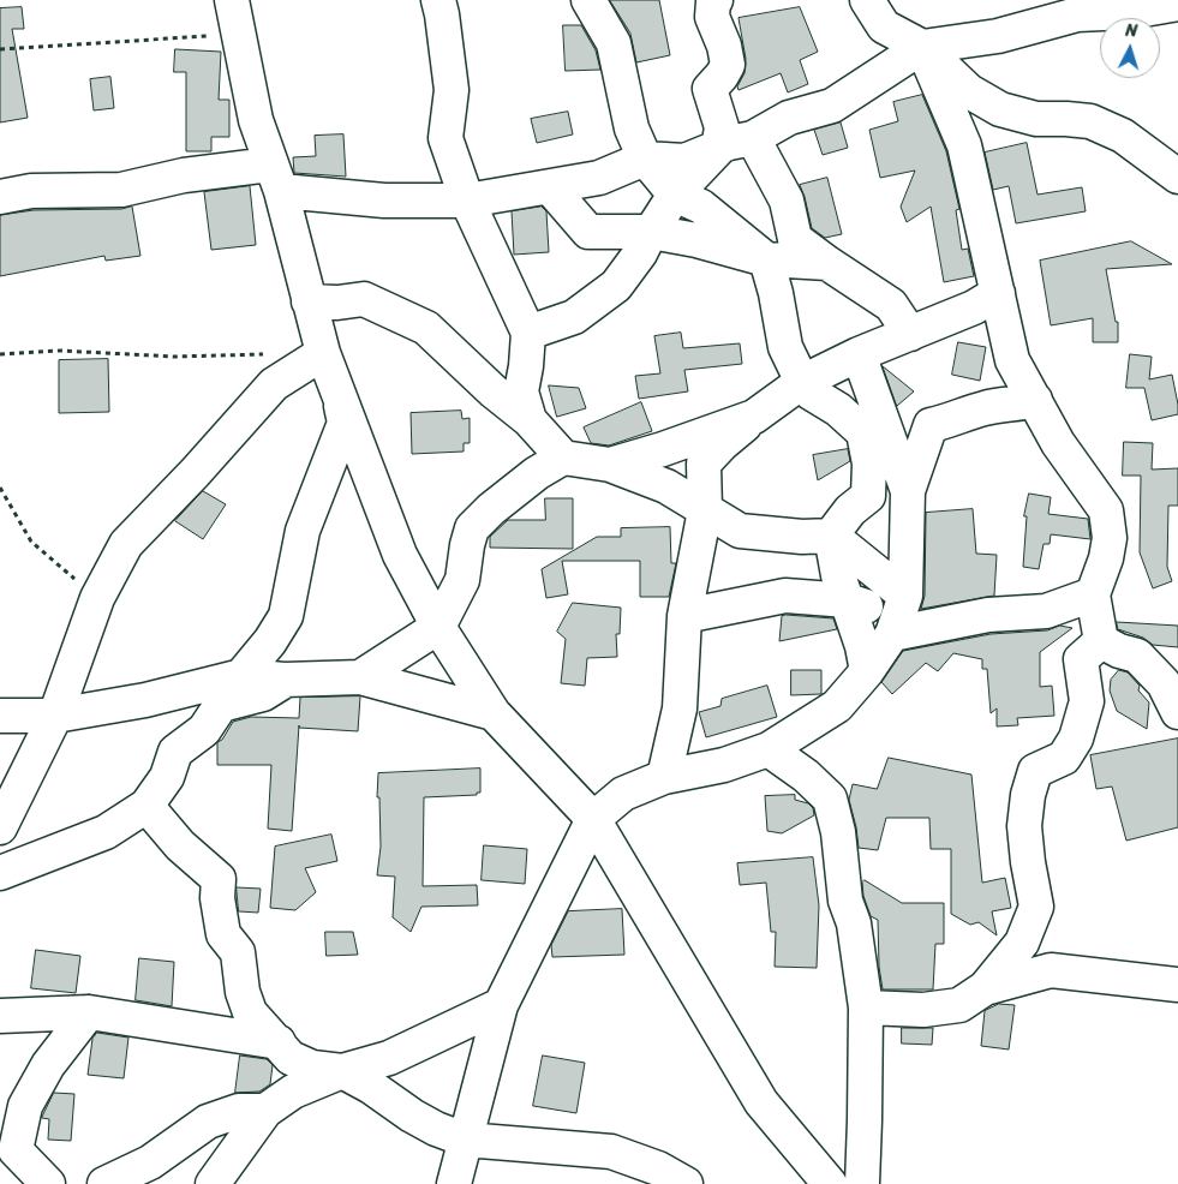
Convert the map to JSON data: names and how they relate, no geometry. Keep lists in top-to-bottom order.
{
  "north": "top"
}
